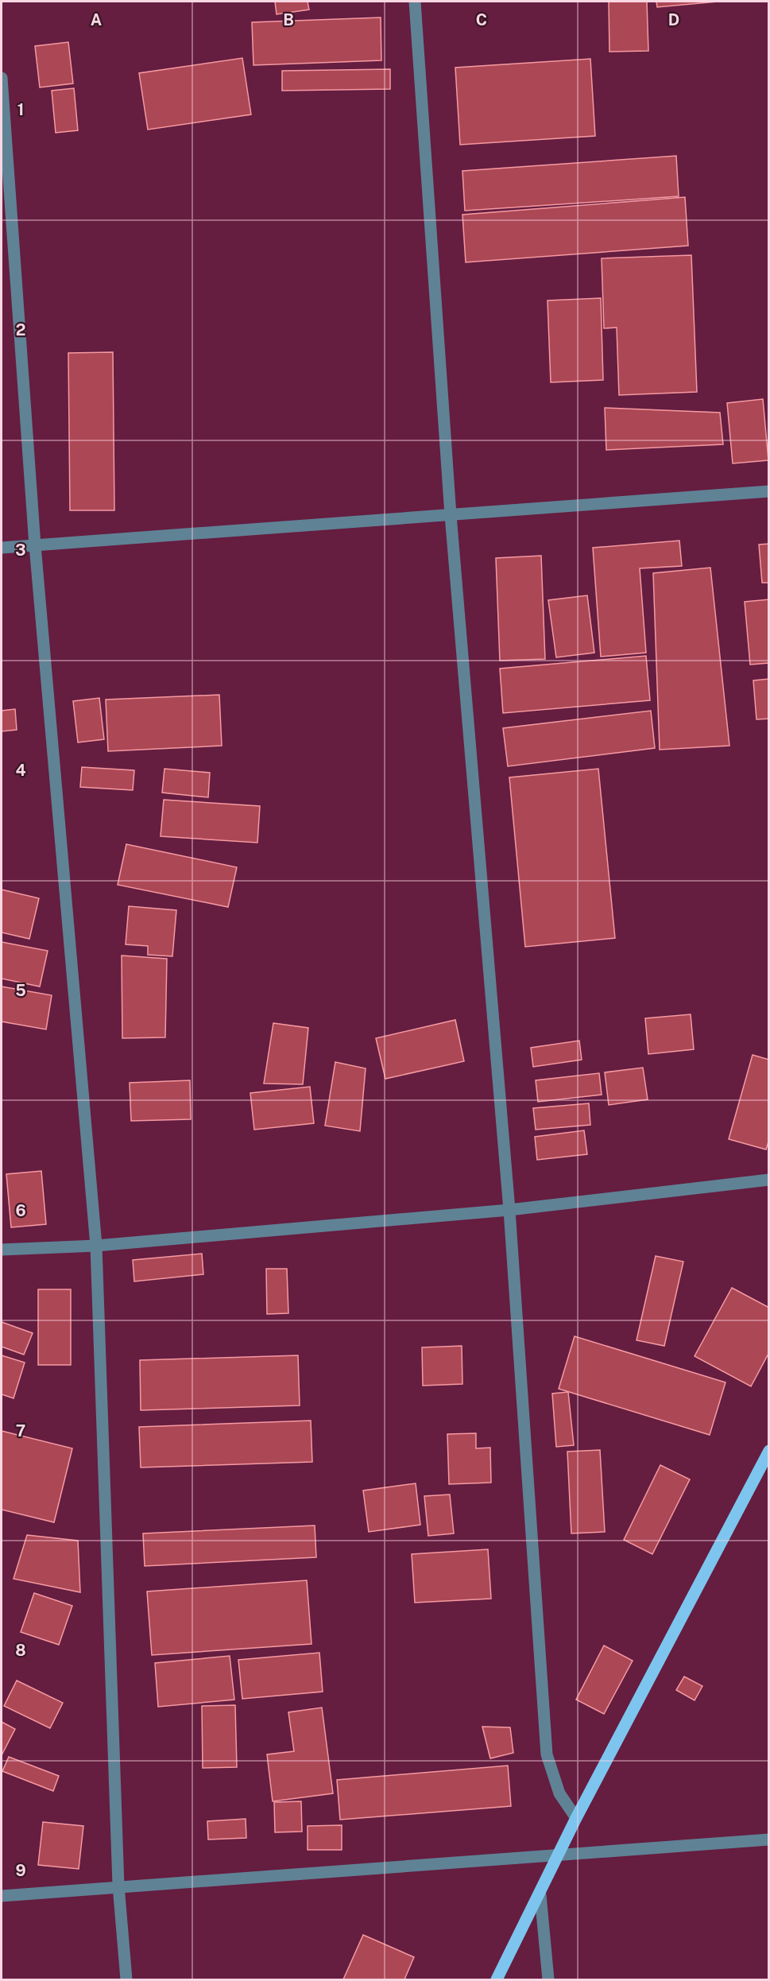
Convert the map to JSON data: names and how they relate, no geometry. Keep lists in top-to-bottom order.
{
  "grid": {
    "columns": [
      "A",
      "B",
      "C",
      "D"
    ],
    "rows": [
      "1",
      "2",
      "3",
      "4",
      "5",
      "6",
      "7",
      "8",
      "9"
    ]
  }
}
